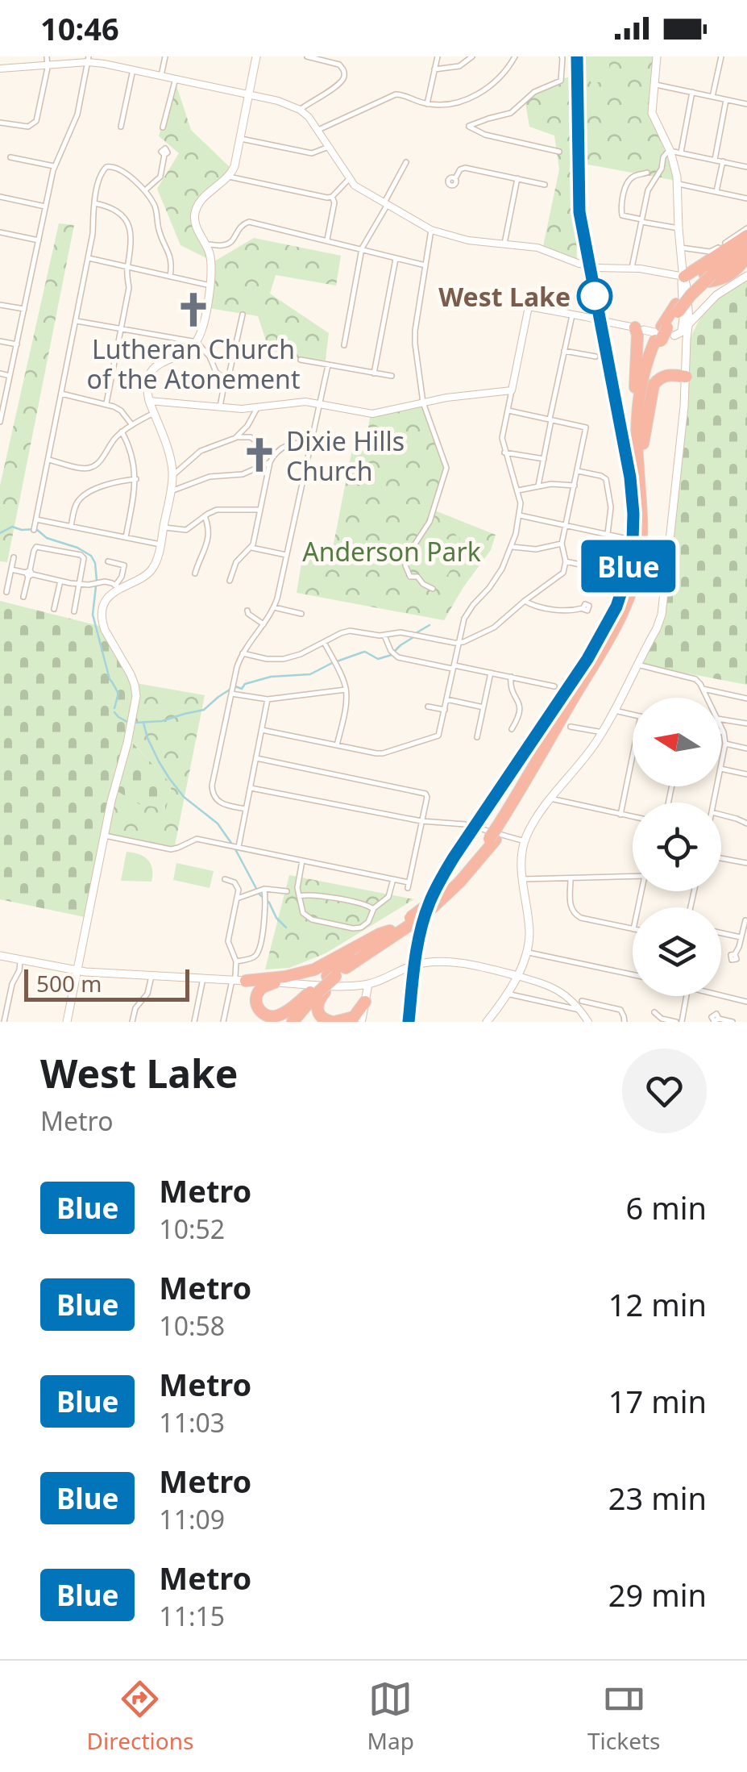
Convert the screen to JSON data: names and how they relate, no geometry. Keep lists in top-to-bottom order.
{
  "parks": ["Anderson Park"],
  "places": {
    "other": ["West Lake"],
    "church": ["Lutheran Church of the Atonement", "Dixie Hills Church"]
  },
  "lines": ["metro line Blue"],
  "scale_bar": "500 m",
  "north": "left",
  "page": {
    "status": "10:46",
    "on_map": "Blue",
    "scale": "500 m",
    "heading": ["West Lake", "Metro"],
    "list": [
      {
        "mark": "Blue",
        "name": "Metro",
        "note": "10:52",
        "value": "6 min"
      },
      {
        "mark": "Blue",
        "name": "Metro",
        "note": "10:58",
        "value": "12 min"
      },
      {
        "mark": "Blue",
        "name": "Metro",
        "note": "11:03",
        "value": "17 min"
      },
      {
        "mark": "Blue",
        "name": "Metro",
        "note": "11:09",
        "value": "23 min"
      },
      {
        "mark": "Blue",
        "name": "Metro",
        "note": "11:15",
        "value": "29 min"
      }
    ],
    "tabs": ["Directions", "Map", "Tickets"]
  }
}
